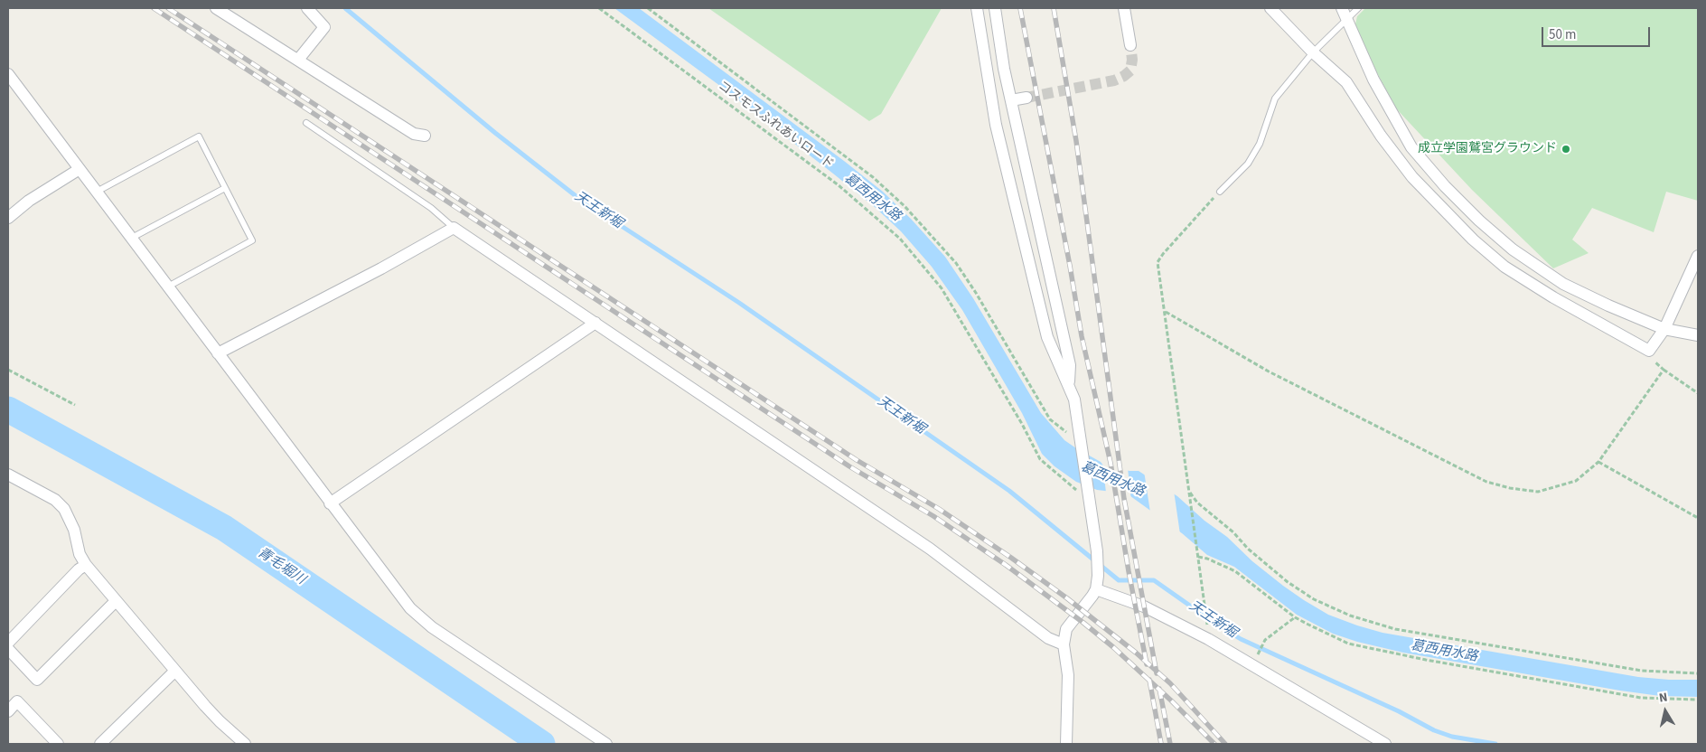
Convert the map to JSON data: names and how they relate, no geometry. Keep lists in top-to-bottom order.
{
  "streets": {
    "path": ["コスモスふれあいロード"]
  },
  "water": ["葛西用水路", "天王新堀", "青毛堀川"],
  "places": ["成立学園鷲宮グラウンド"],
  "scale_bar": "50 m",
  "north": "top"
}
